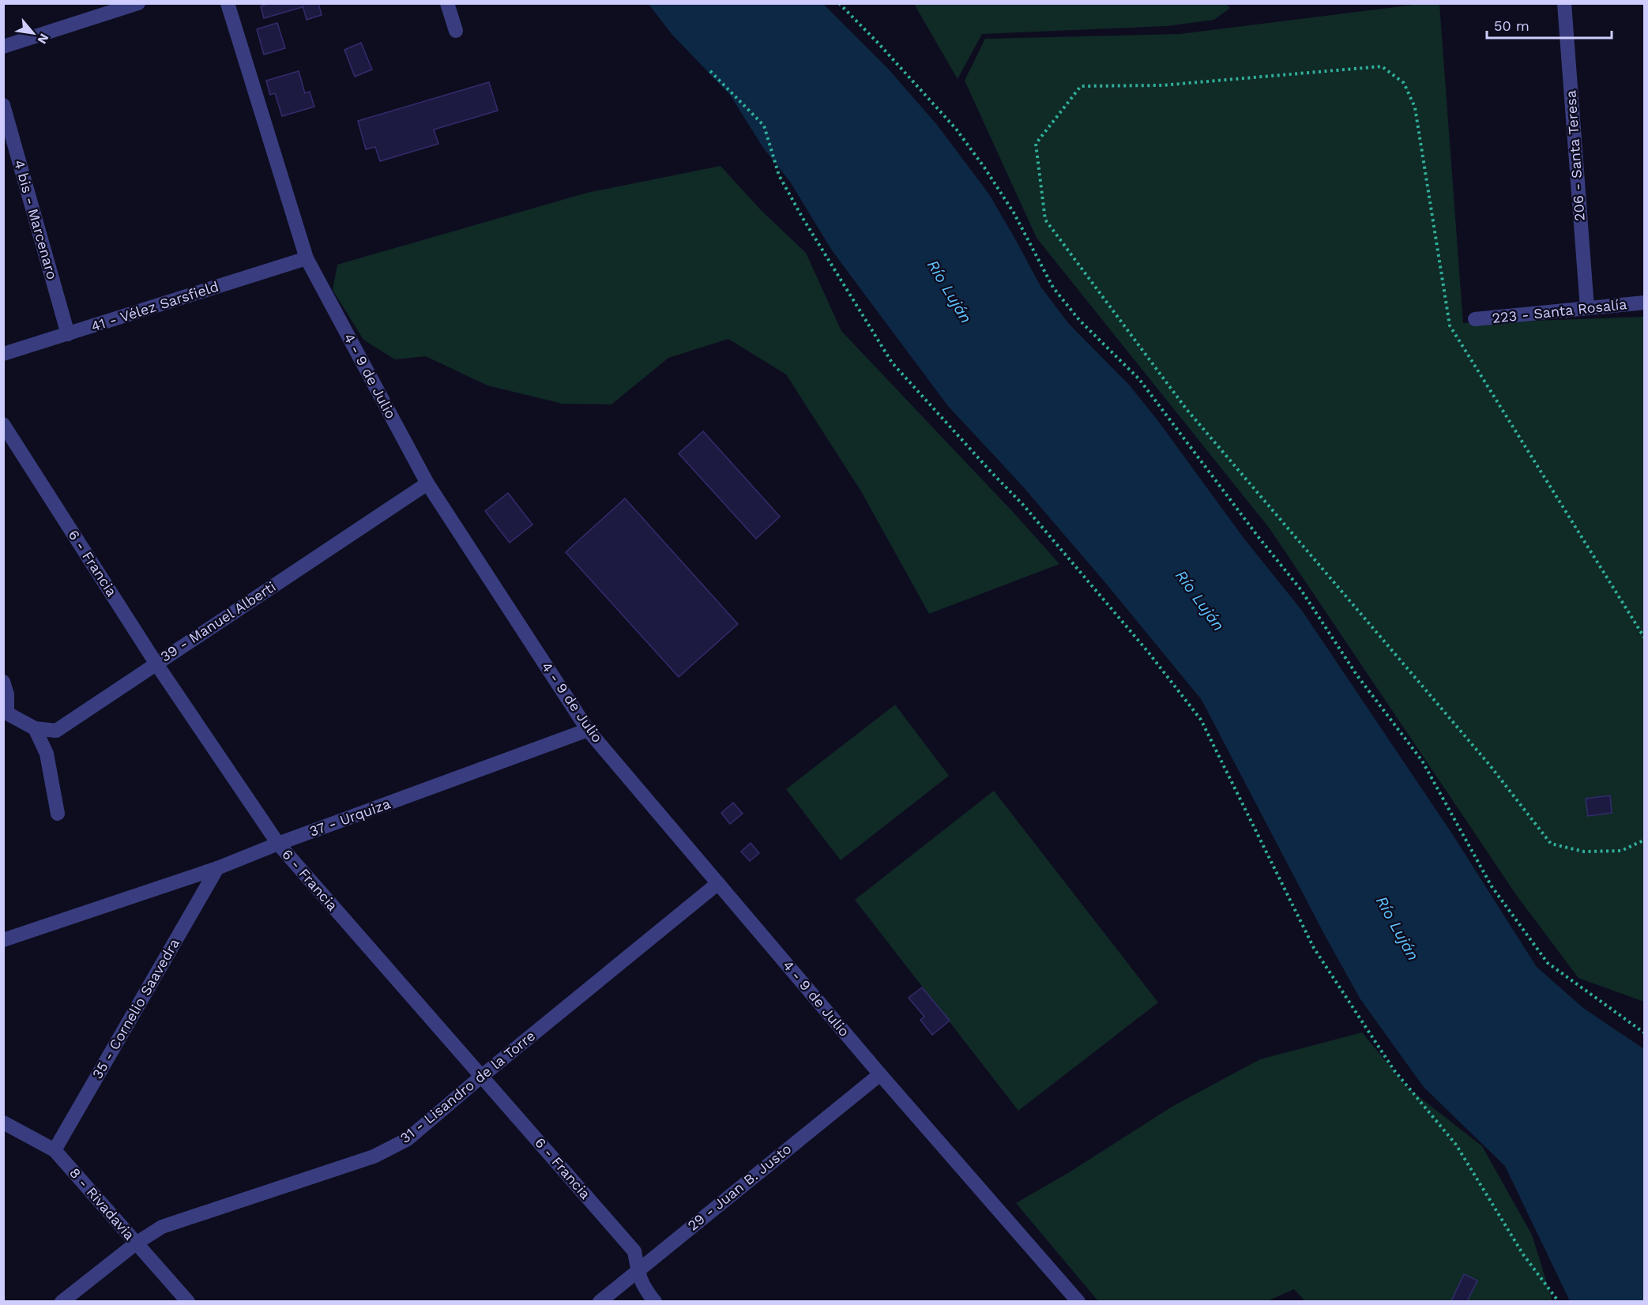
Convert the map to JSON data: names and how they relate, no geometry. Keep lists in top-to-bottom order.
{
  "streets": {
    "street": [
      "206 - Santa Teresa",
      "4 bis - Marcenaro",
      "41 - Vélez Sarsfield",
      "223 - Santa Rosalía",
      "4 - 9 de Julio",
      "6 - Francia",
      "39 - Manuel Alberti",
      "37 - Urquiza",
      "35 - Cornelio Saavedra",
      "31 - Lisandro de la Torre",
      "29 - Juan B. Justo",
      "8 - Rivadavia"
    ]
  },
  "crossings": [
    ["206 - Santa Teresa", "223 - Santa Rosalía"],
    ["4 bis - Marcenaro", "41 - Vélez Sarsfield"],
    ["41 - Vélez Sarsfield", "4 - 9 de Julio"],
    ["4 - 9 de Julio", "39 - Manuel Alberti"],
    ["4 - 9 de Julio", "37 - Urquiza"],
    ["4 - 9 de Julio", "31 - Lisandro de la Torre"],
    ["4 - 9 de Julio", "29 - Juan B. Justo"],
    ["6 - Francia", "39 - Manuel Alberti"],
    ["6 - Francia", "37 - Urquiza"],
    ["6 - Francia", "31 - Lisandro de la Torre"],
    ["6 - Francia", "29 - Juan B. Justo"],
    ["37 - Urquiza", "35 - Cornelio Saavedra"],
    ["35 - Cornelio Saavedra", "8 - Rivadavia"],
    ["31 - Lisandro de la Torre", "8 - Rivadavia"]
  ],
  "water": ["Río Luján"],
  "scale_bar": "50 m",
  "north": "bottom right"
}
